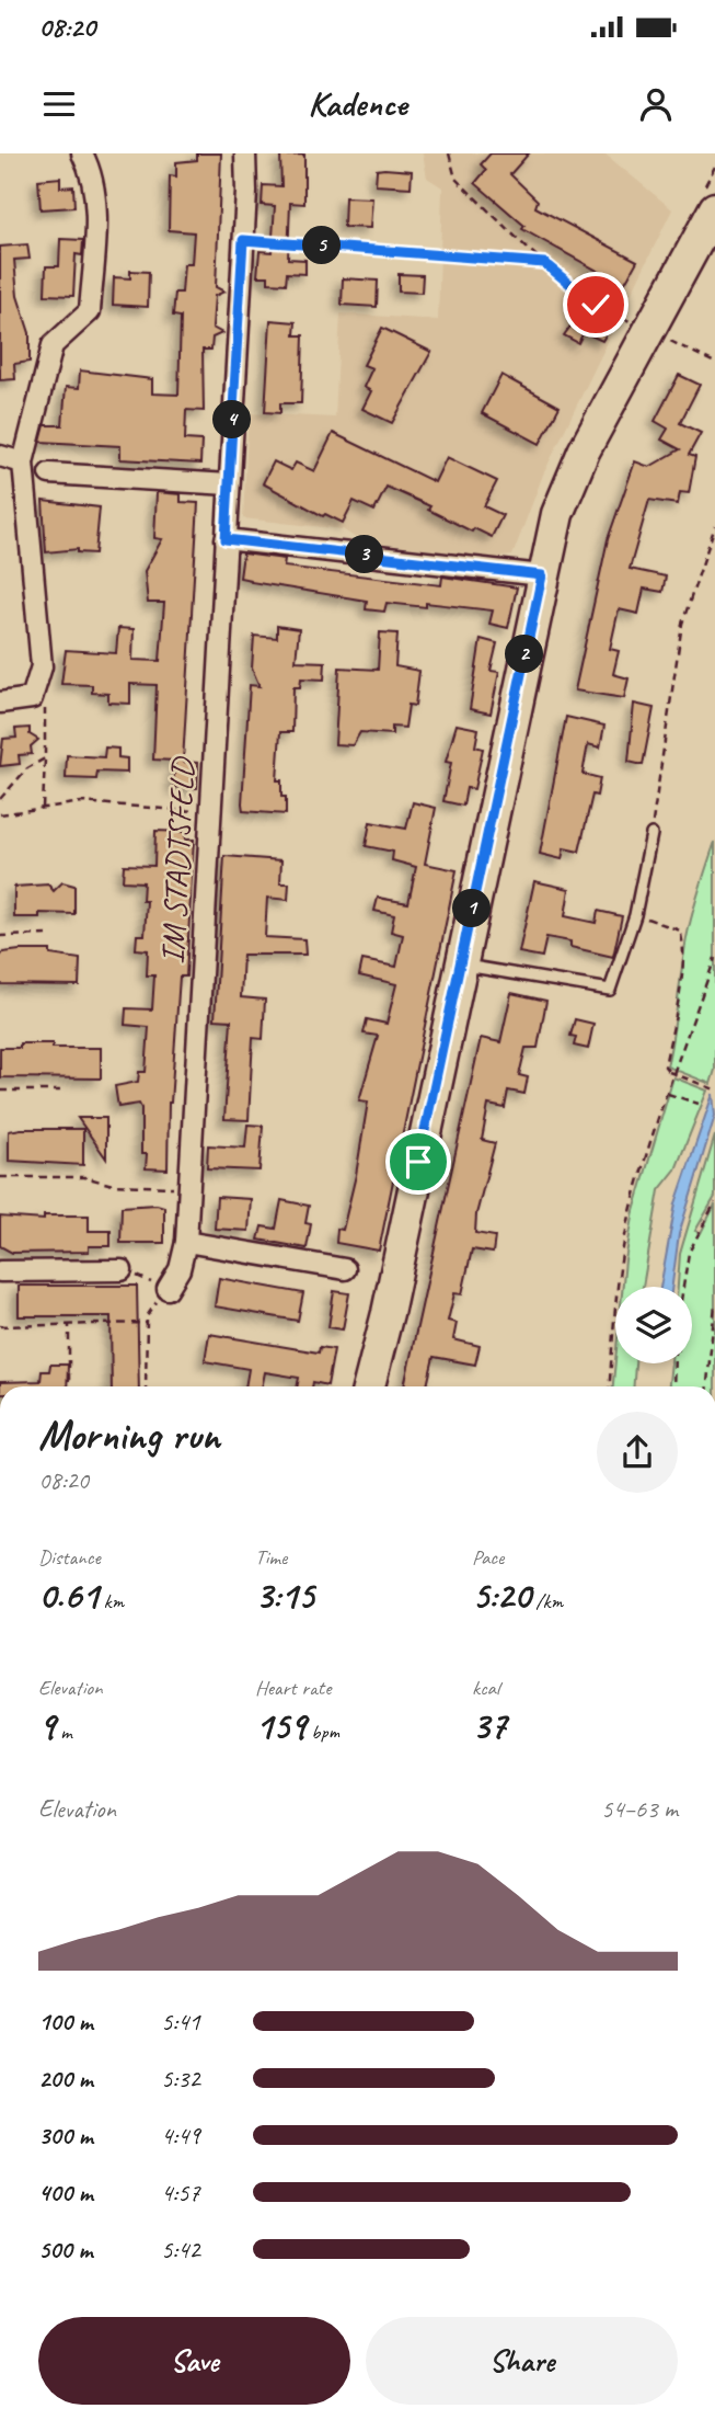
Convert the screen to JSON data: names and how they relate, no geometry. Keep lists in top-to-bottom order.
{
  "streets": {
    "street": ["IM STADTSFELD"]
  },
  "page": {
    "status": "08:20",
    "header": "Kadence",
    "pins": [
      "5",
      "4",
      "3",
      "2",
      "1"
    ],
    "heading": ["Morning run", "08:20"],
    "stats": [
      ["Distance", "0.61 km"],
      ["Time", "3:15"],
      ["Pace", "5:20 /km"],
      ["Elevation", "9 m"],
      ["Heart rate", "159 bpm"],
      ["kcal", "37"]
    ],
    "chart": ["Elevation", "54–63 m"],
    "list": [
      {
        "name": "100 m",
        "note": "5:41"
      },
      {
        "name": "200 m",
        "note": "5:32"
      },
      {
        "name": "300 m",
        "note": "4:49"
      },
      {
        "name": "400 m",
        "note": "4:57"
      },
      {
        "name": "500 m",
        "note": "5:42"
      }
    ],
    "buttons": ["Save", "Share"]
  }
}
